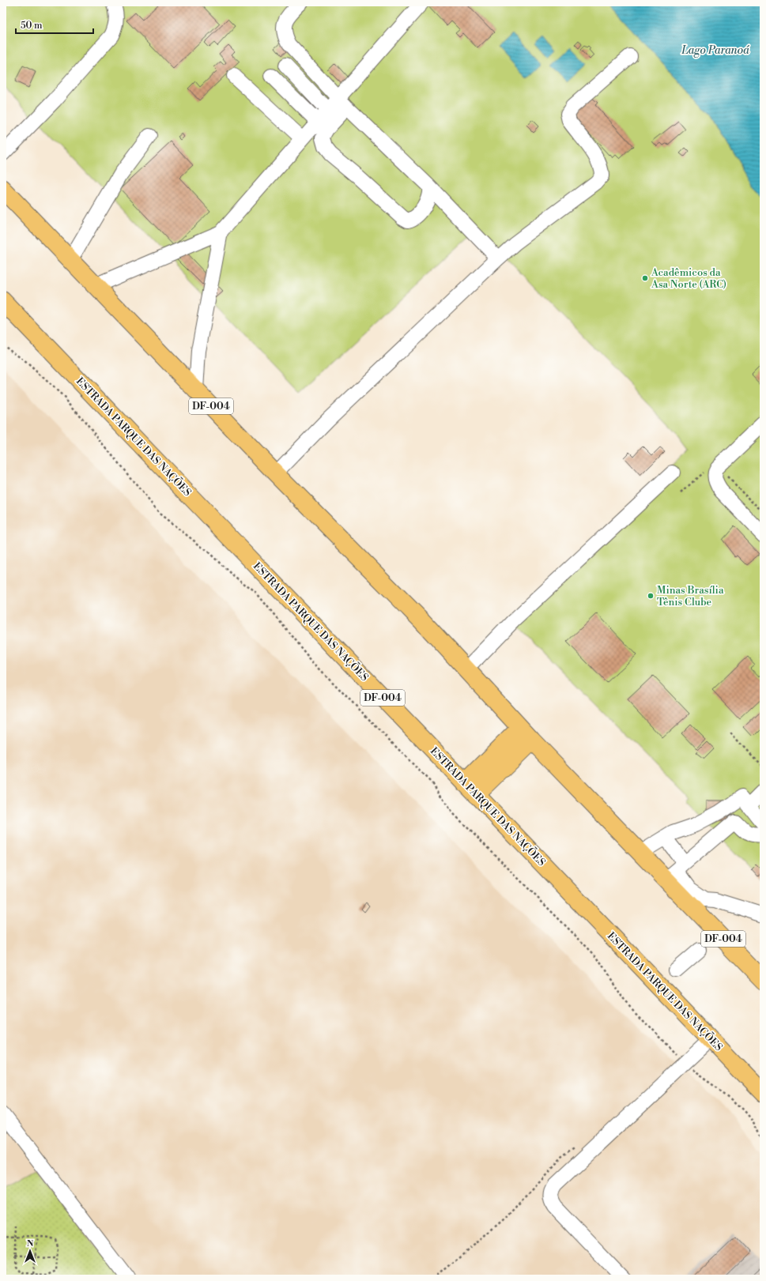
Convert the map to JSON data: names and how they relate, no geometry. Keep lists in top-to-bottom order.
{
  "streets": {
    "highway": ["DF-004", "ESTRADA PARQUE DAS NAÇÕES"]
  },
  "water": ["Lago Paranoá"],
  "places": ["Acadêmicos da Asa Norte (ARC)", "Minas Brasília Tênis Clube"],
  "scale_bar": "50 m",
  "north": "top"
}
